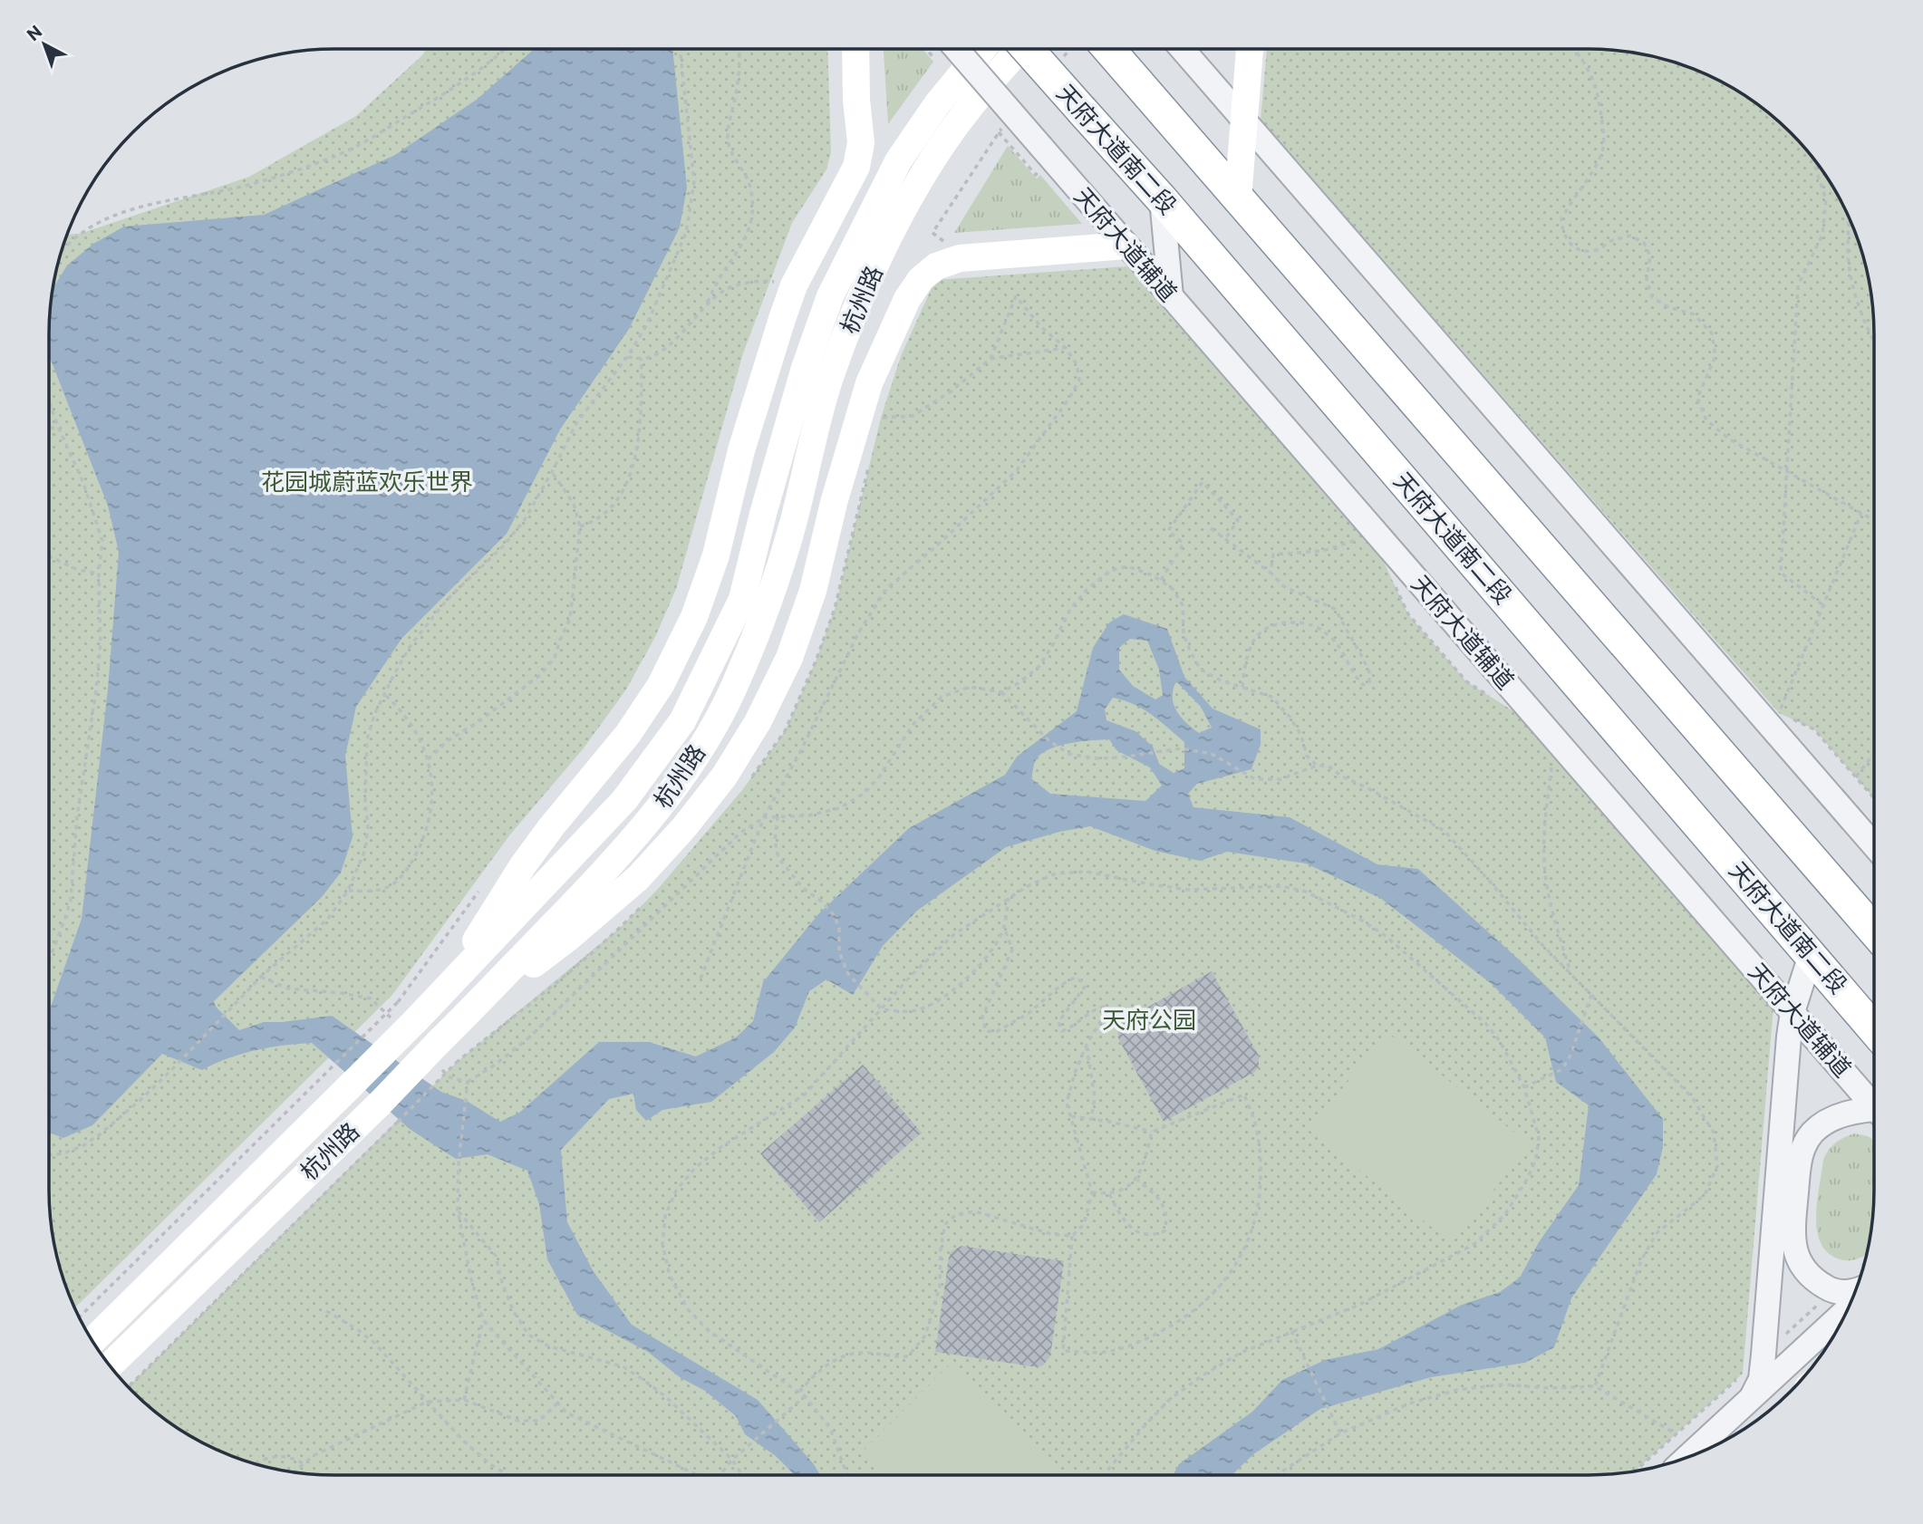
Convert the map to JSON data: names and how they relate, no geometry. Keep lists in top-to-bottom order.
{
  "streets": {
    "highway": ["天府大道南二段"],
    "main road": ["杭州路"],
    "street": ["天府大道辅道"]
  },
  "parks": ["花园城蔚蓝欢乐世界", "天府公园"],
  "north": "top left"
}
